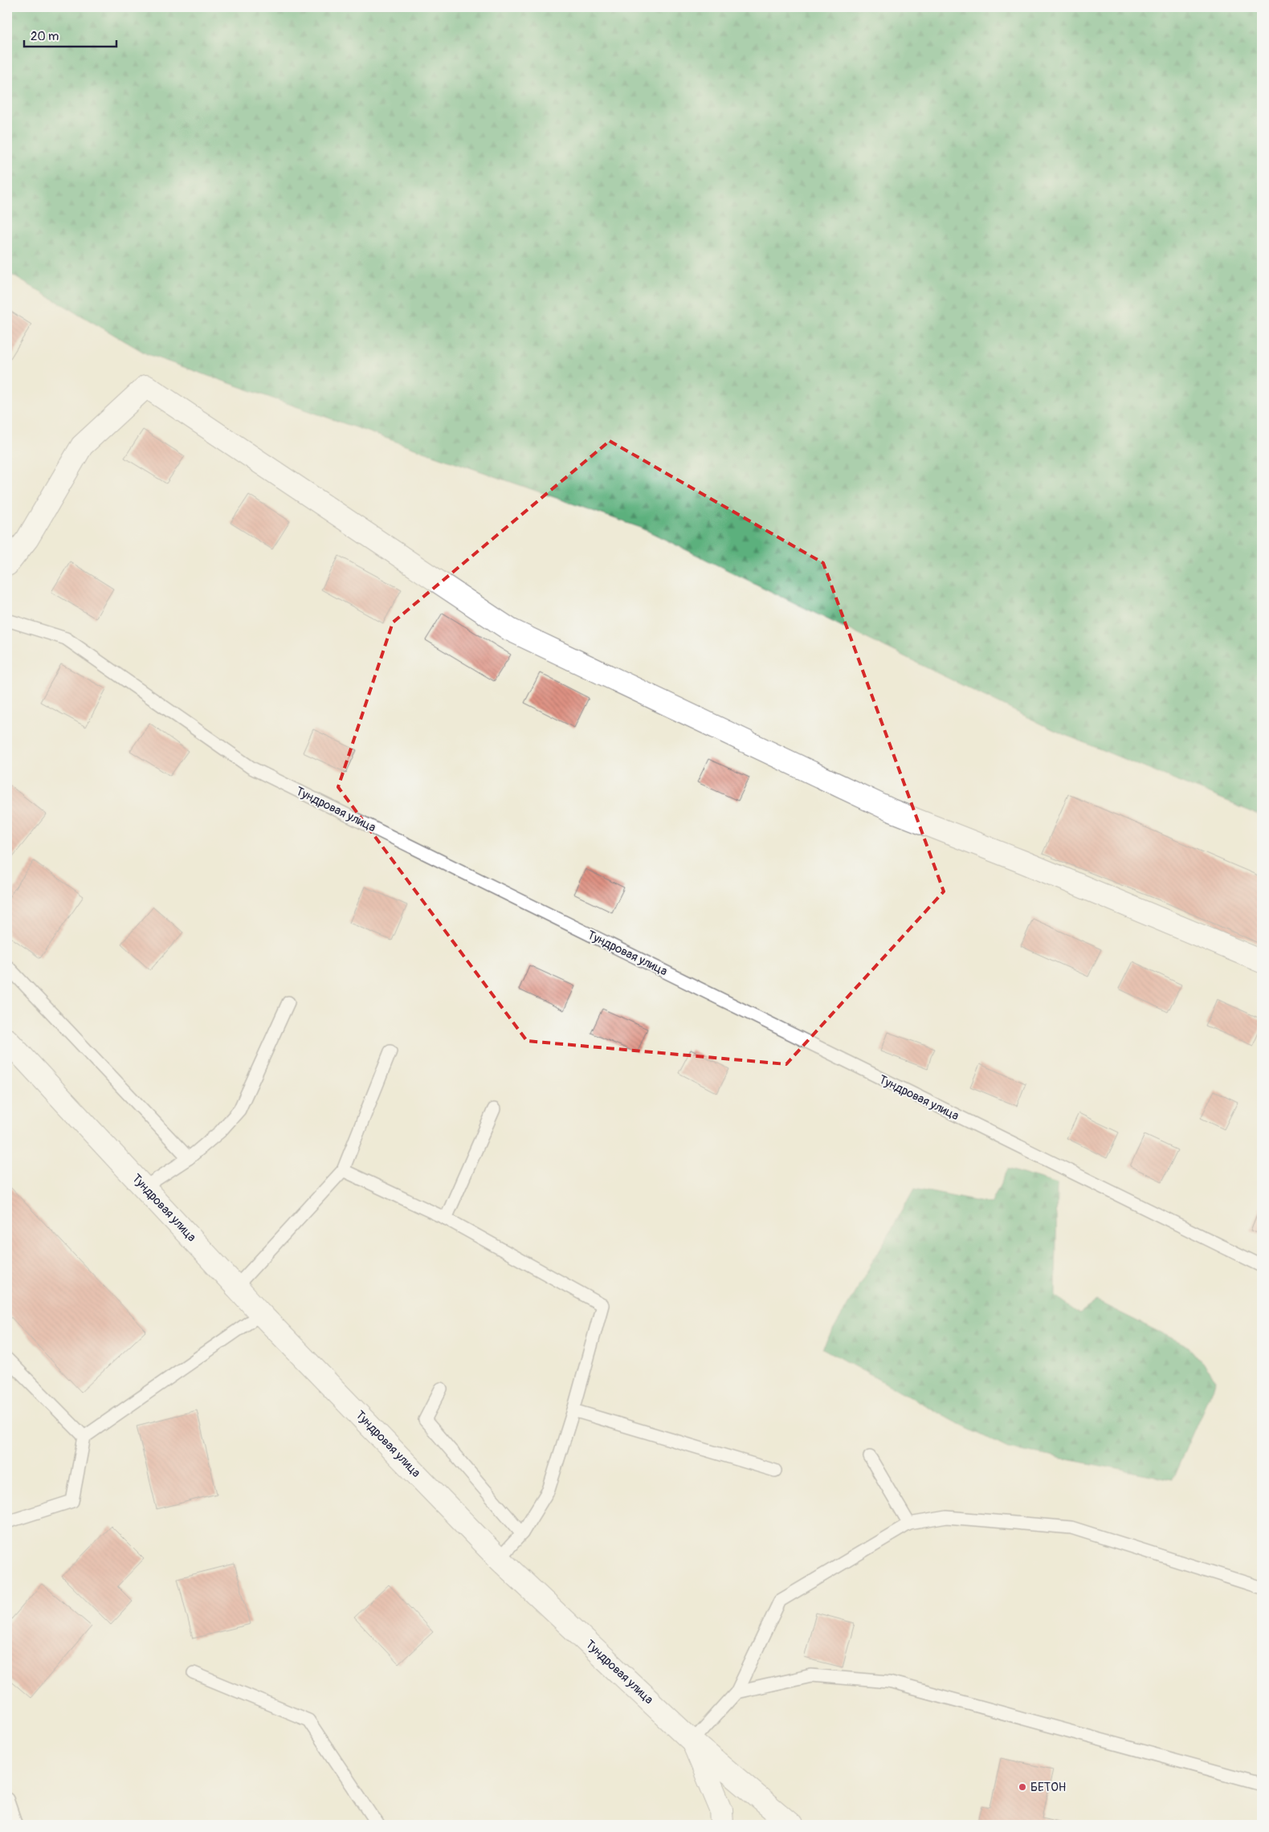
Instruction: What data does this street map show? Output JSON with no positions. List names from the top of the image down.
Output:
{
  "streets": {
    "street": ["Тундровая улица"]
  },
  "places": ["БЕТОН"],
  "scale_bar": "20 m"
}
